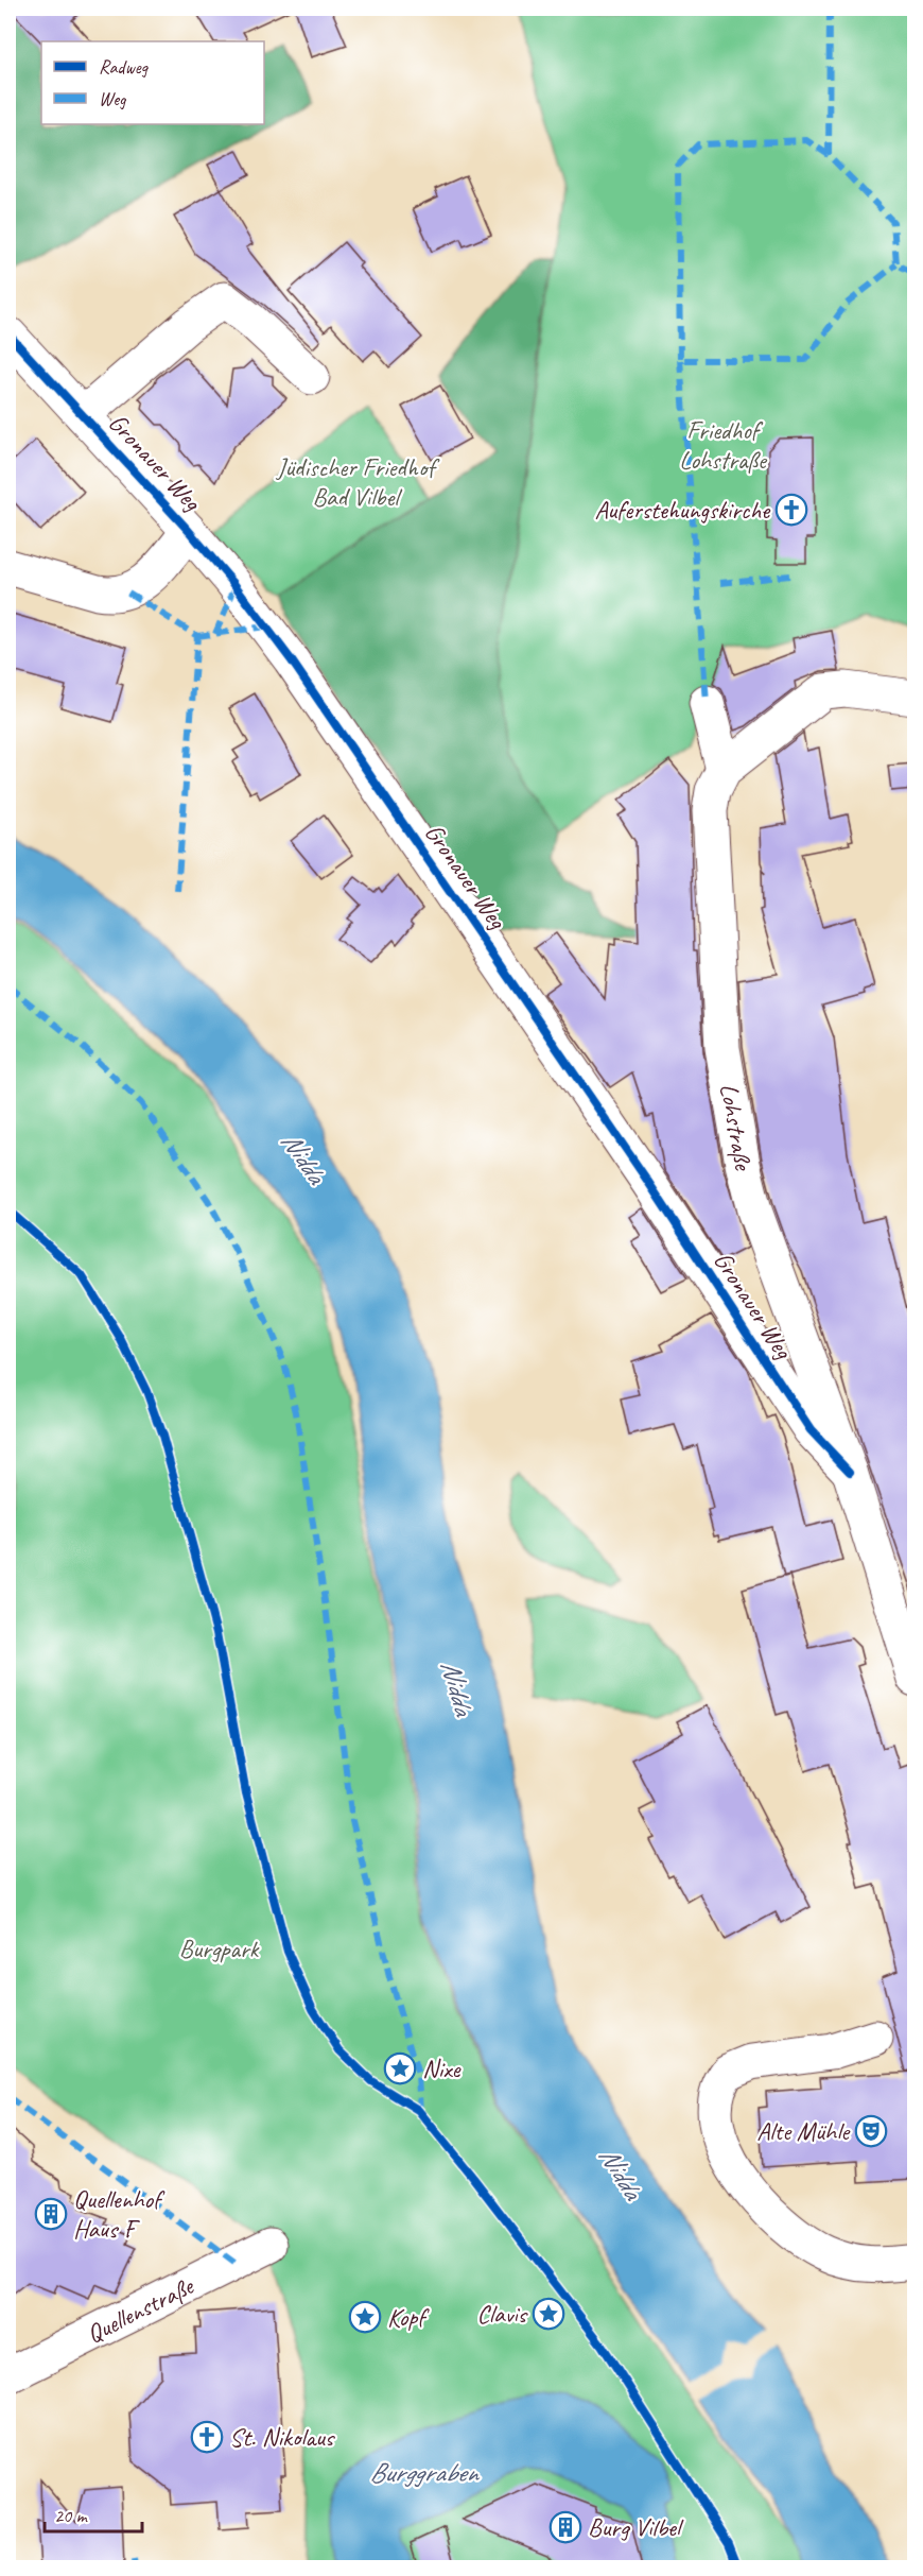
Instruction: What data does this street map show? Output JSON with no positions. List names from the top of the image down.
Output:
{
  "streets": {
    "street": ["Gronauer Weg", "Lohstraße", "Quellenstraße"]
  },
  "crossings": [
    ["Gronauer Weg", "Lohstraße"]
  ],
  "water": ["Nidda", "Burggraben"],
  "parks": ["Friedhof Lohstraße", "Jüdischer Friedhof Bad Vilbel", "Burgpark"],
  "places": {
    "church": ["Auferstehungskirche", "St. Nikolaus"],
    "place": ["Nixe", "Clavis", "Kopf"],
    "theatre": ["Alte Mühle"],
    "building": ["Quellenhof Haus F", "Burg Vilbel"]
  },
  "legend": ["Radweg", "Weg"],
  "scale_bar": "20 m"
}
